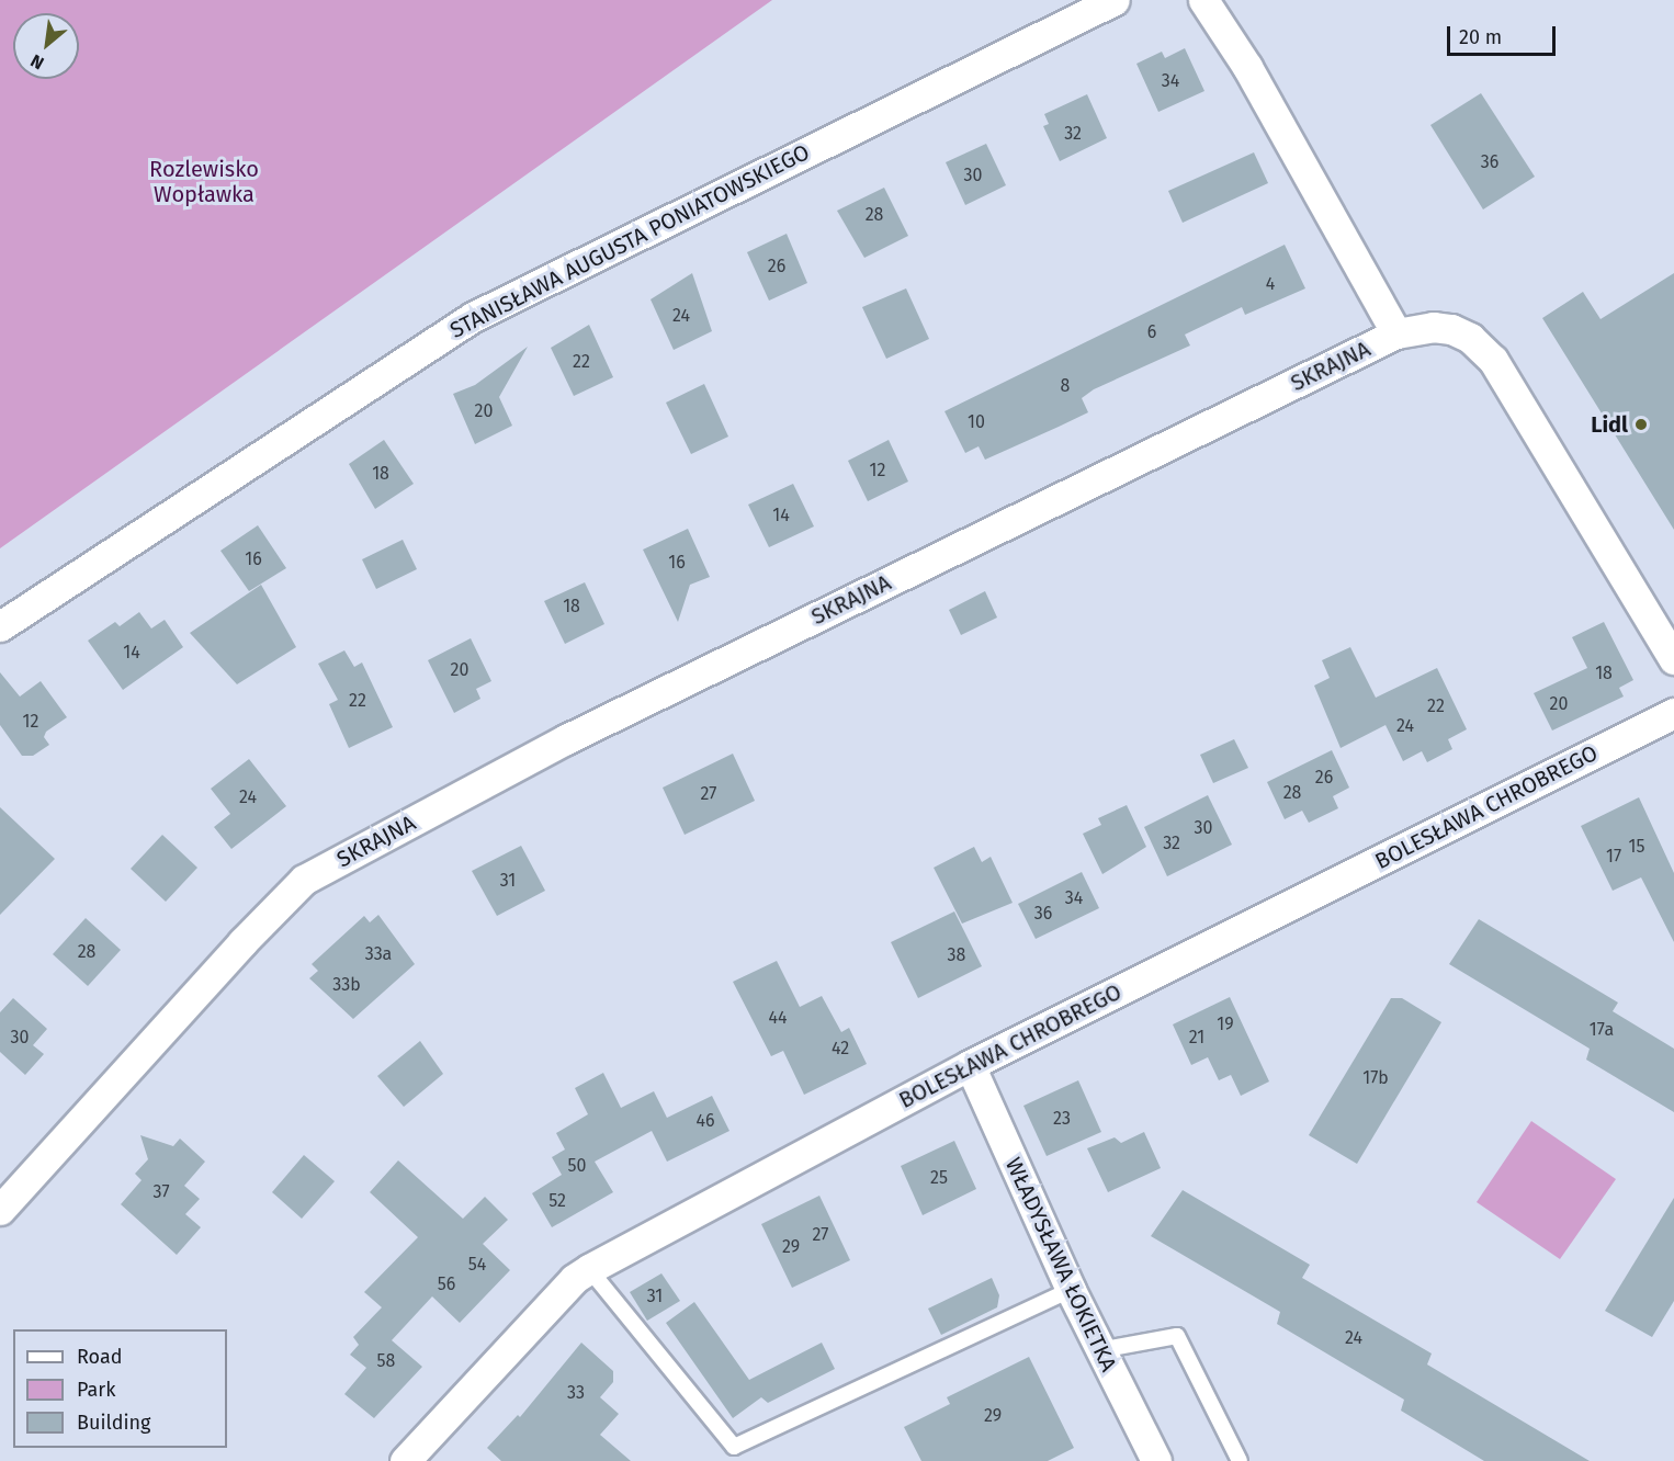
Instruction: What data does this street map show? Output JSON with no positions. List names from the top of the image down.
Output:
{
  "streets": {
    "street": [
      "STANISŁAWA AUGUSTA PONIATOWSKIEGO",
      "SKRAJNA",
      "BOLESŁAWA CHROBREGO",
      "WŁADYSŁAWA ŁOKIETKA"
    ]
  },
  "crossings": [
    ["BOLESŁAWA CHROBREGO", "WŁADYSŁAWA ŁOKIETKA"]
  ],
  "parks": ["Rozlewisko Wopławka"],
  "places": ["Lidl"],
  "house_numbers": [
    "34",
    "32",
    "36",
    "30",
    "28",
    "26",
    "4",
    "24",
    "6",
    "22",
    "8",
    "20",
    "10",
    "12",
    "18",
    "14",
    "16",
    "16",
    "18",
    "14",
    "20",
    "18",
    "22",
    "20",
    "22",
    "12",
    "24",
    "26",
    "28",
    "27",
    "24",
    "30",
    "32",
    "15",
    "17",
    "31",
    "34",
    "36",
    "28",
    "33a",
    "38",
    "33b",
    "44",
    "19",
    "17a",
    "30",
    "21",
    "42",
    "17b",
    "23",
    "46",
    "50",
    "25",
    "37",
    "52",
    "27",
    "29",
    "54",
    "56",
    "31",
    "24",
    "58",
    "33",
    "29"
  ],
  "legend": ["Road", "Park", "Building"],
  "scale_bar": "20 m",
  "north": "bottom left"
}
